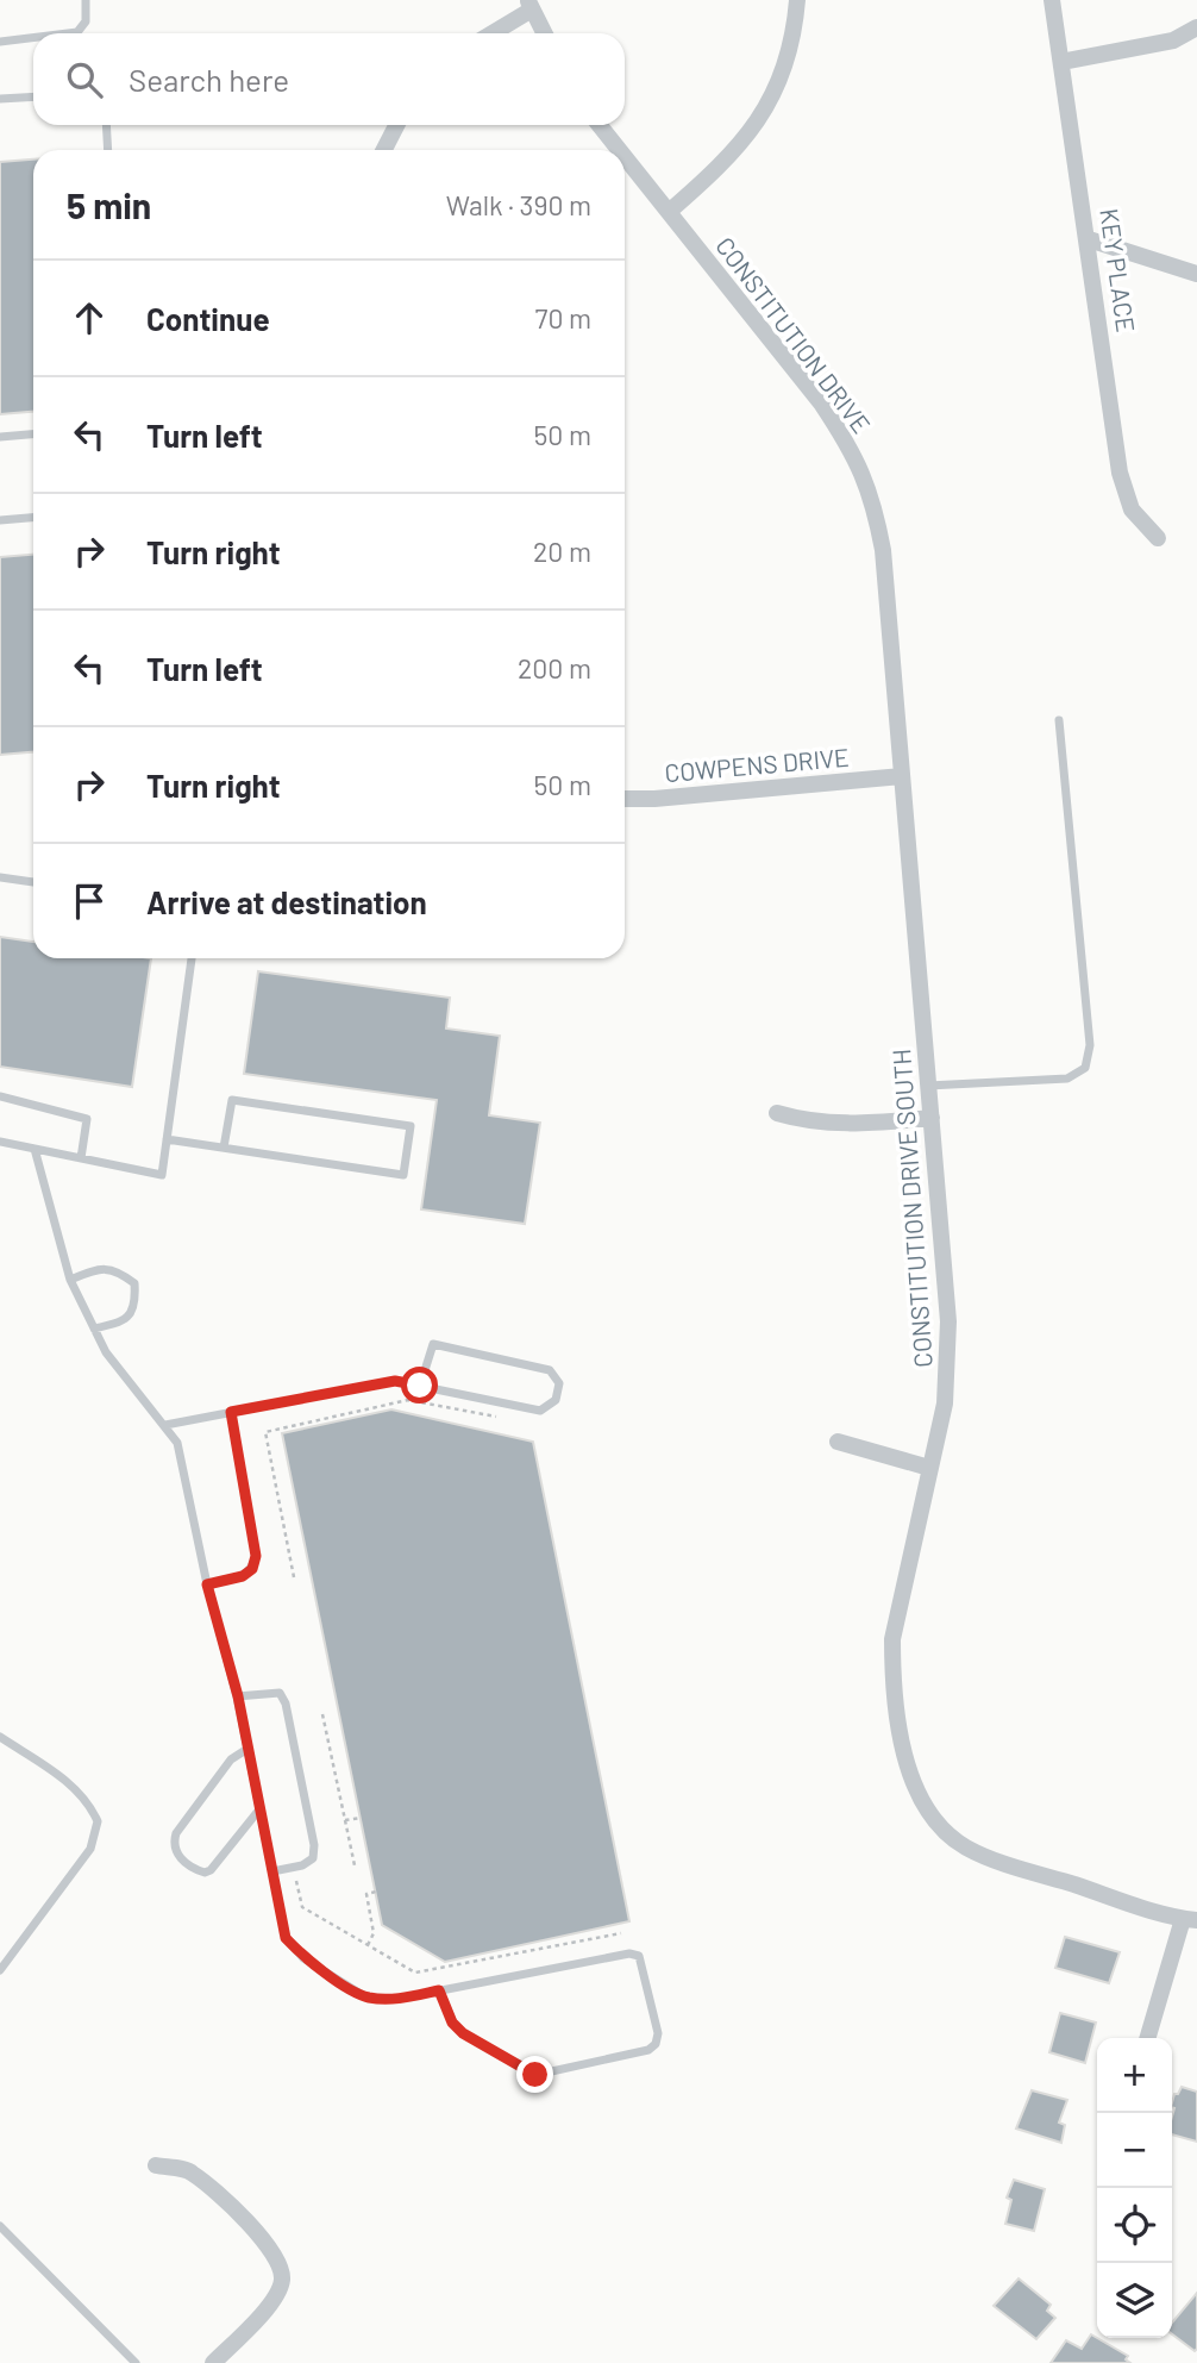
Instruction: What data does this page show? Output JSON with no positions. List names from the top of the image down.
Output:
{
  "streets": {
    "street": [
      "KEY PLACE",
      "CONSTITUTION DRIVE",
      "COWPENS DRIVE",
      "CONSTITUTION DRIVE SOUTH"
    ]
  },
  "crossings": [
    ["CONSTITUTION DRIVE", "COWPENS DRIVE"],
    ["CONSTITUTION DRIVE", "CONSTITUTION DRIVE SOUTH"]
  ],
  "page": {
    "search": "Search here",
    "heading": ["5 min", "Walk · 390 m"],
    "list": [
      ["Continue", "70 m"],
      ["Turn left", "50 m"],
      ["Turn right", "20 m"],
      ["Turn left", "200 m"],
      ["Turn right", "50 m"],
      "Arrive at destination"
    ],
    "map_buttons": ["+", "−"]
  }
}
